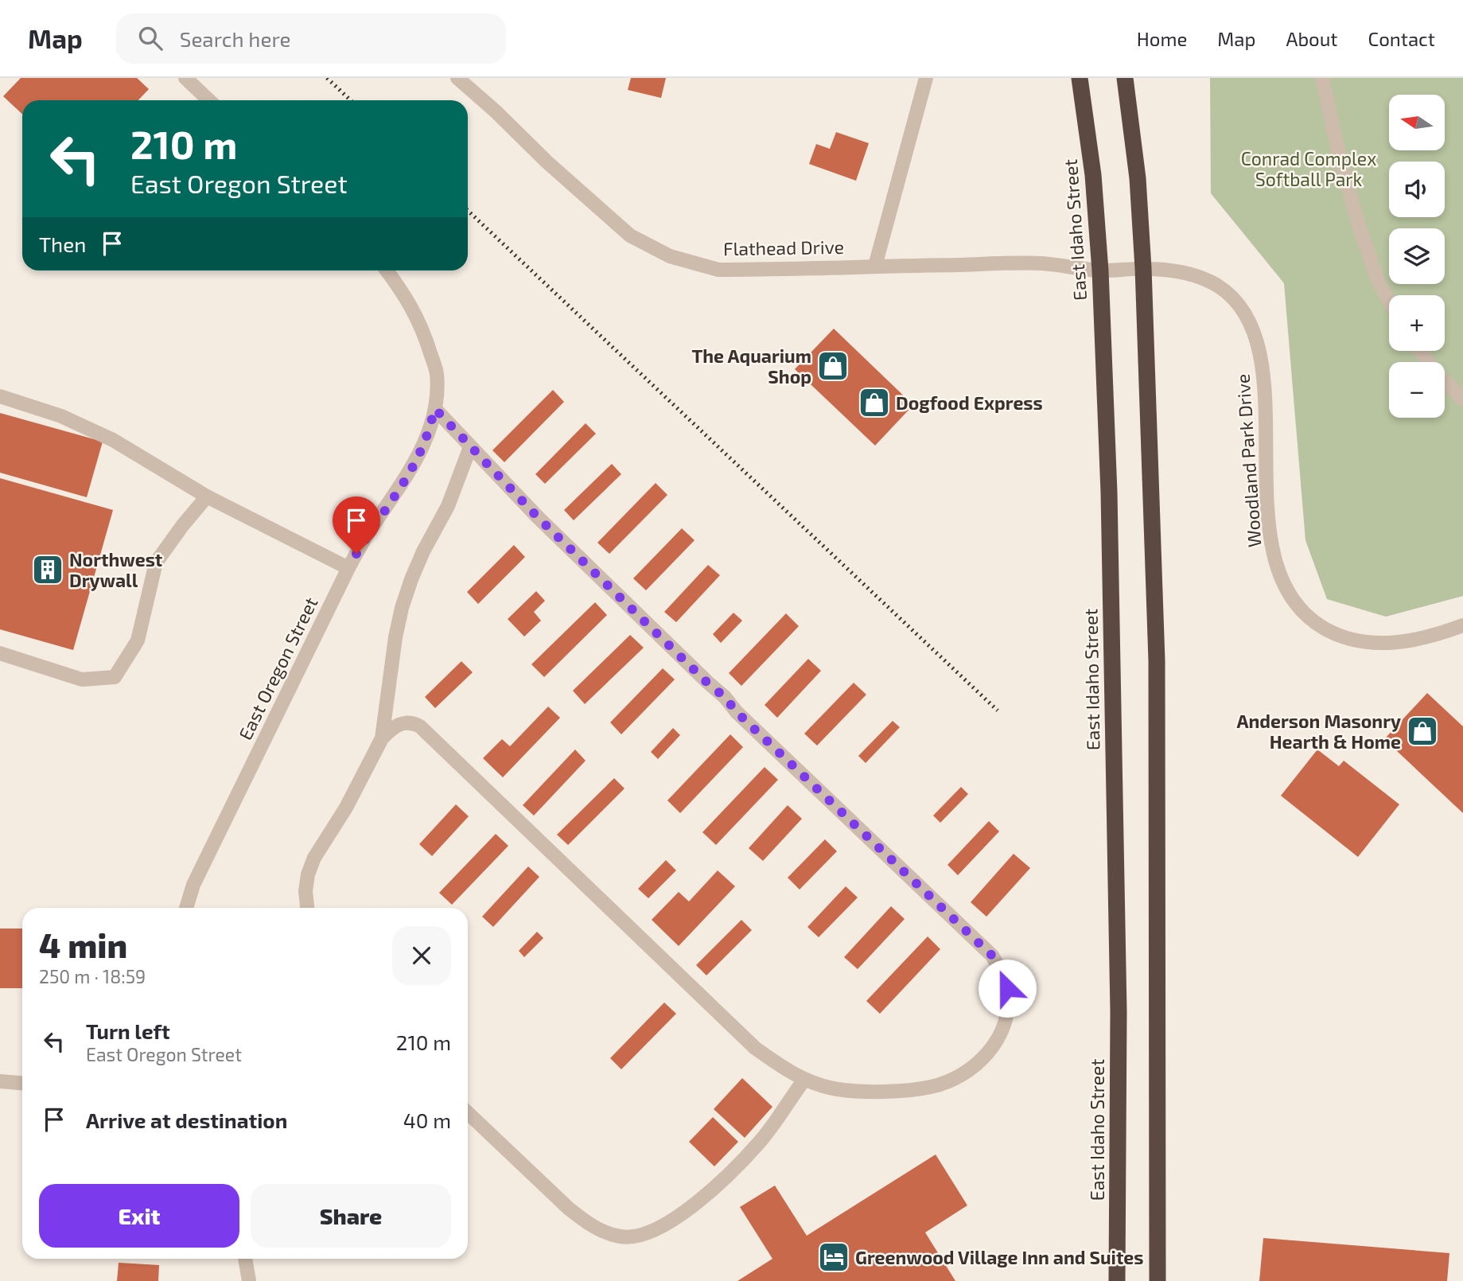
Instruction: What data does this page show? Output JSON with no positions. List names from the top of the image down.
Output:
{
  "streets": {
    "highway": ["East Idaho Street"],
    "street": ["Flathead Drive", "Woodland Park Drive", "East Oregon Street"]
  },
  "crossings": [
    ["East Idaho Street", "Flathead Drive"],
    ["Flathead Drive", "Woodland Park Drive"]
  ],
  "parks": ["Conrad Complex Softball Park"],
  "places": {
    "shop": ["The Aquarium Shop", "Dogfood Express", "Anderson Masonry Hearth & Home"],
    "building": ["Northwest Drywall"],
    "hotel": ["Greenwood Village Inn and Suites"]
  },
  "north": "left",
  "page": {
    "header": "Map",
    "search": "Search here",
    "nav": [
      "Home",
      "Map",
      "About",
      "Contact"
    ],
    "map_buttons": ["+", "−"],
    "turn": ["210 m", "East Oregon Street"],
    "then": "Then",
    "heading": ["4 min", "250 m · 18:59"],
    "list": [
      {
        "name": "Turn left",
        "note": "East Oregon Street",
        "value": "210 m"
      },
      {
        "name": "Arrive at destination",
        "value": "40 m"
      }
    ],
    "buttons": ["Exit", "Share"]
  }
}
